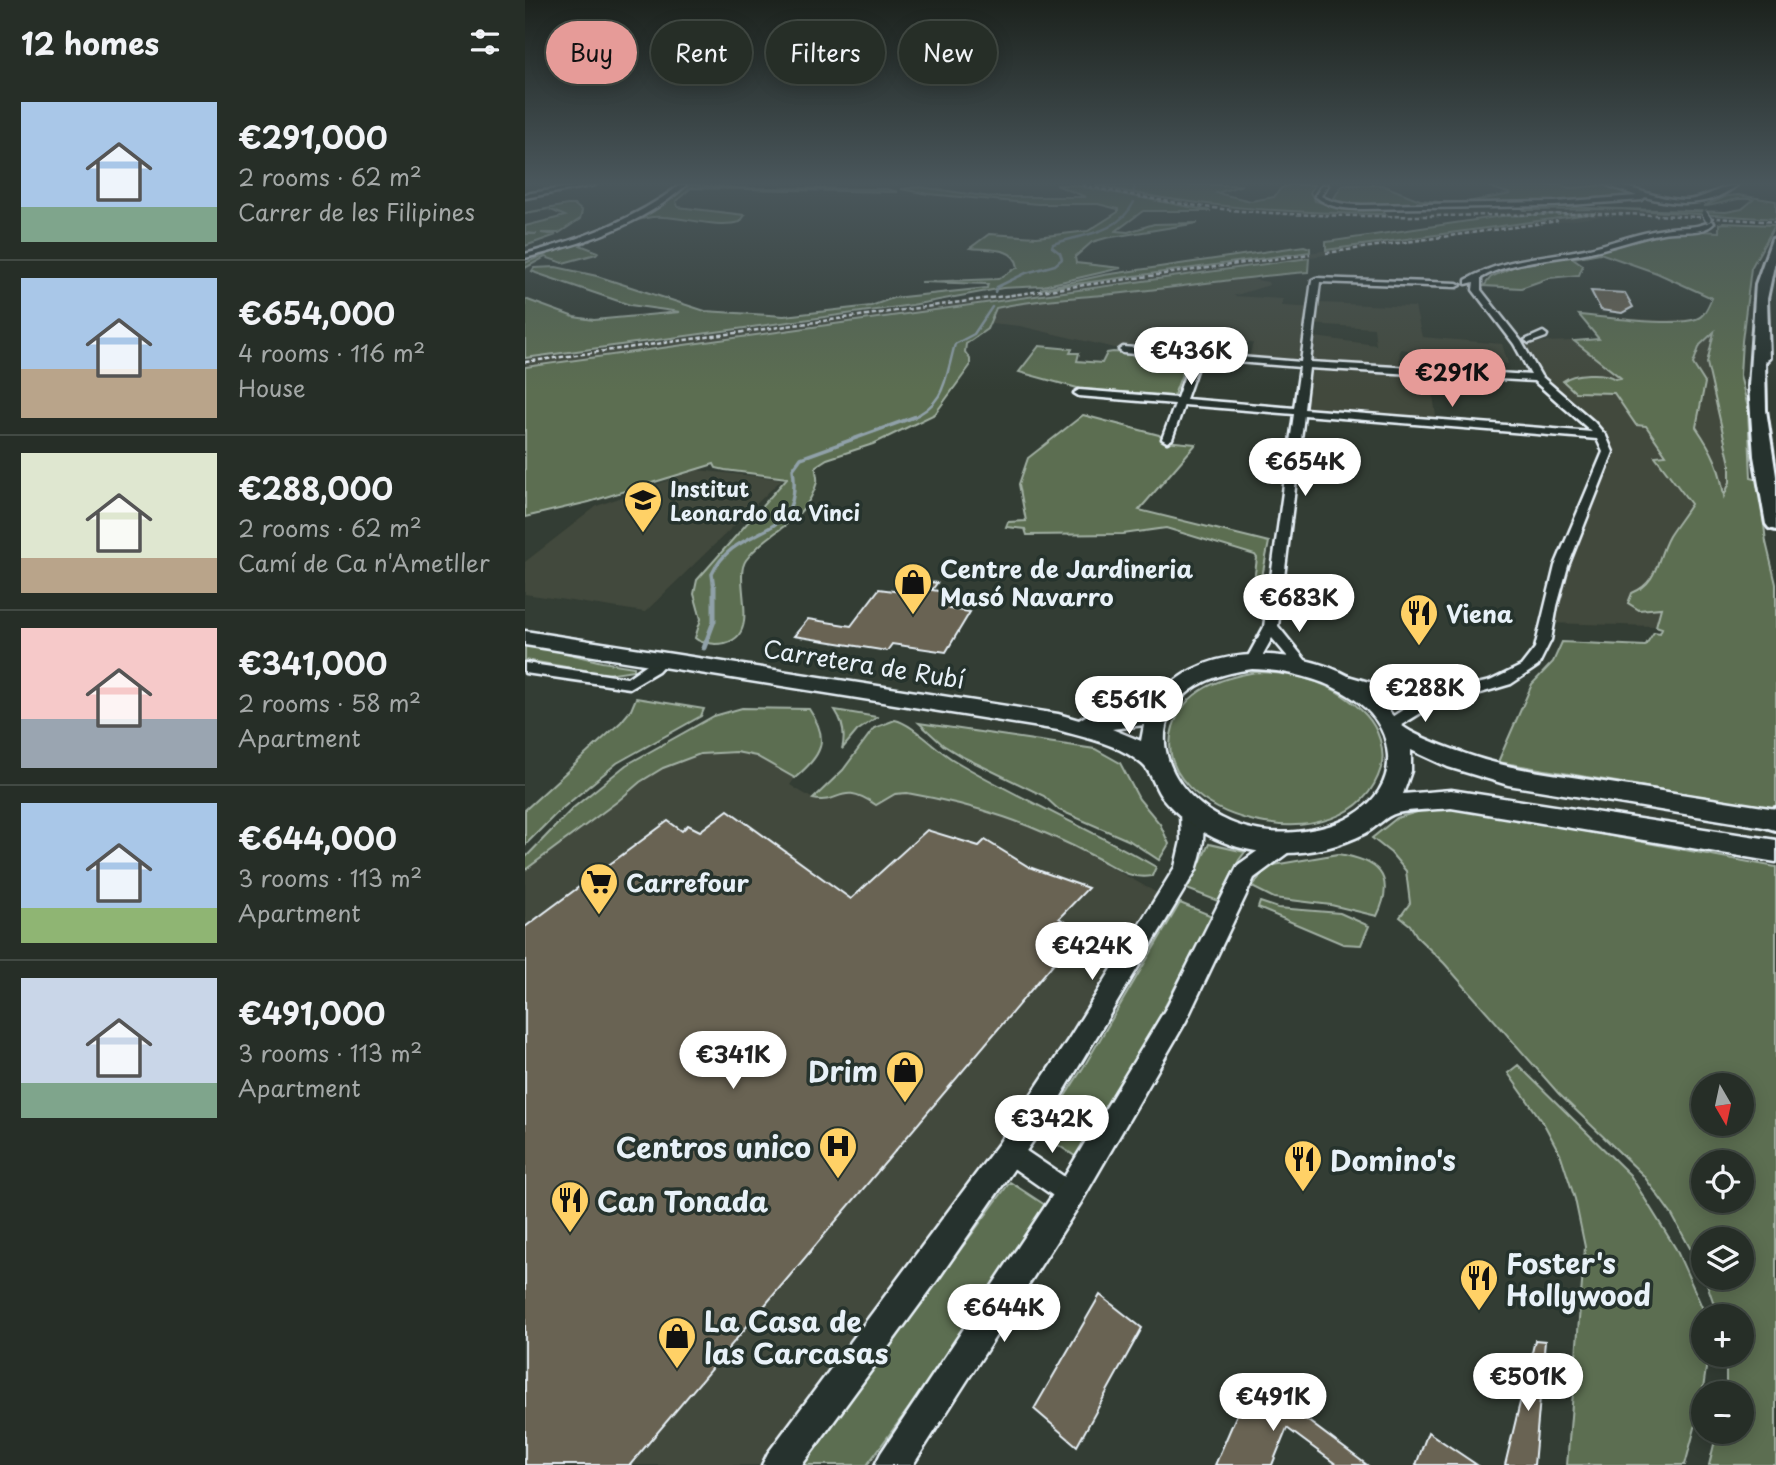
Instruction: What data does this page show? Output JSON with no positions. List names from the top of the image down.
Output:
{
  "streets": {
    "main road": ["Carretera de Rubí"]
  },
  "places": {
    "school or university": ["Institut Leonardo da Vinci"],
    "shop": ["Centre de Jardineria Masó Navarro", "Drim", "La Casa de las Carcasas"],
    "restaurant": [
      "Viena",
      "Domino's",
      "Can Tonada",
      "Foster's Hollywood"
    ],
    "supermarket": ["Carrefour"],
    "hospital": ["Centros unico"]
  },
  "north": "bottom",
  "page": {
    "heading": "12 homes",
    "chip": [
      "Buy",
      "Rent",
      "Filters",
      "New"
    ],
    "list": [
      {
        "name": "€291,000",
        "note": "2 rooms · 62 m² · Carrer de les Filipines"
      },
      {
        "name": "€654,000",
        "note": "4 rooms · 116 m² · House"
      },
      {
        "name": "€288,000",
        "note": "2 rooms · 62 m² · Camí de Ca n'Ametller"
      },
      {
        "name": "€341,000",
        "note": "2 rooms · 58 m² · Apartment"
      },
      {
        "name": "€644,000",
        "note": "3 rooms · 113 m² · Apartment"
      },
      {
        "name": "€491,000",
        "note": "3 rooms · 113 m² · Apartment"
      }
    ],
    "price": [
      "€436K",
      "€291K",
      "€654K",
      "€683K",
      "€288K",
      "€561K",
      "€424K",
      "€341K",
      "€342K",
      "€644K",
      "€501K",
      "€491K"
    ],
    "map_buttons": ["+", "−"]
  }
}
